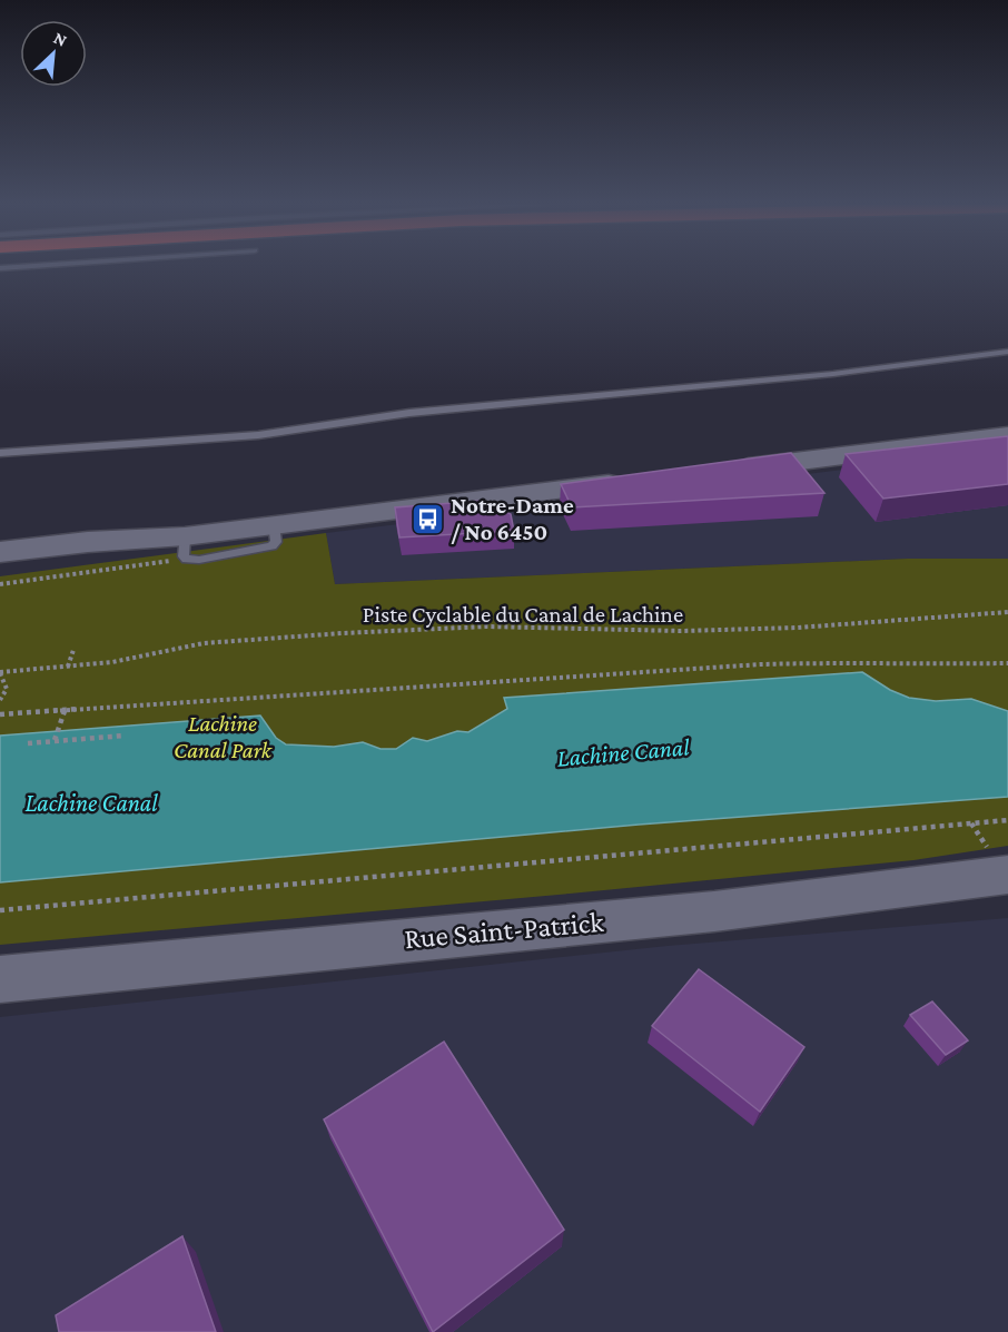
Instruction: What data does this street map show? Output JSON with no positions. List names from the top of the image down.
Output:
{
  "streets": {
    "main road": ["Rue Saint-Patrick"],
    "path": ["Piste Cyclable du Canal de Lachine"]
  },
  "water": ["Lachine Canal"],
  "parks": ["Lachine Canal Park"],
  "places": {
    "bus stop": ["Notre-Dame / No 6450"]
  },
  "north": "top right"
}
